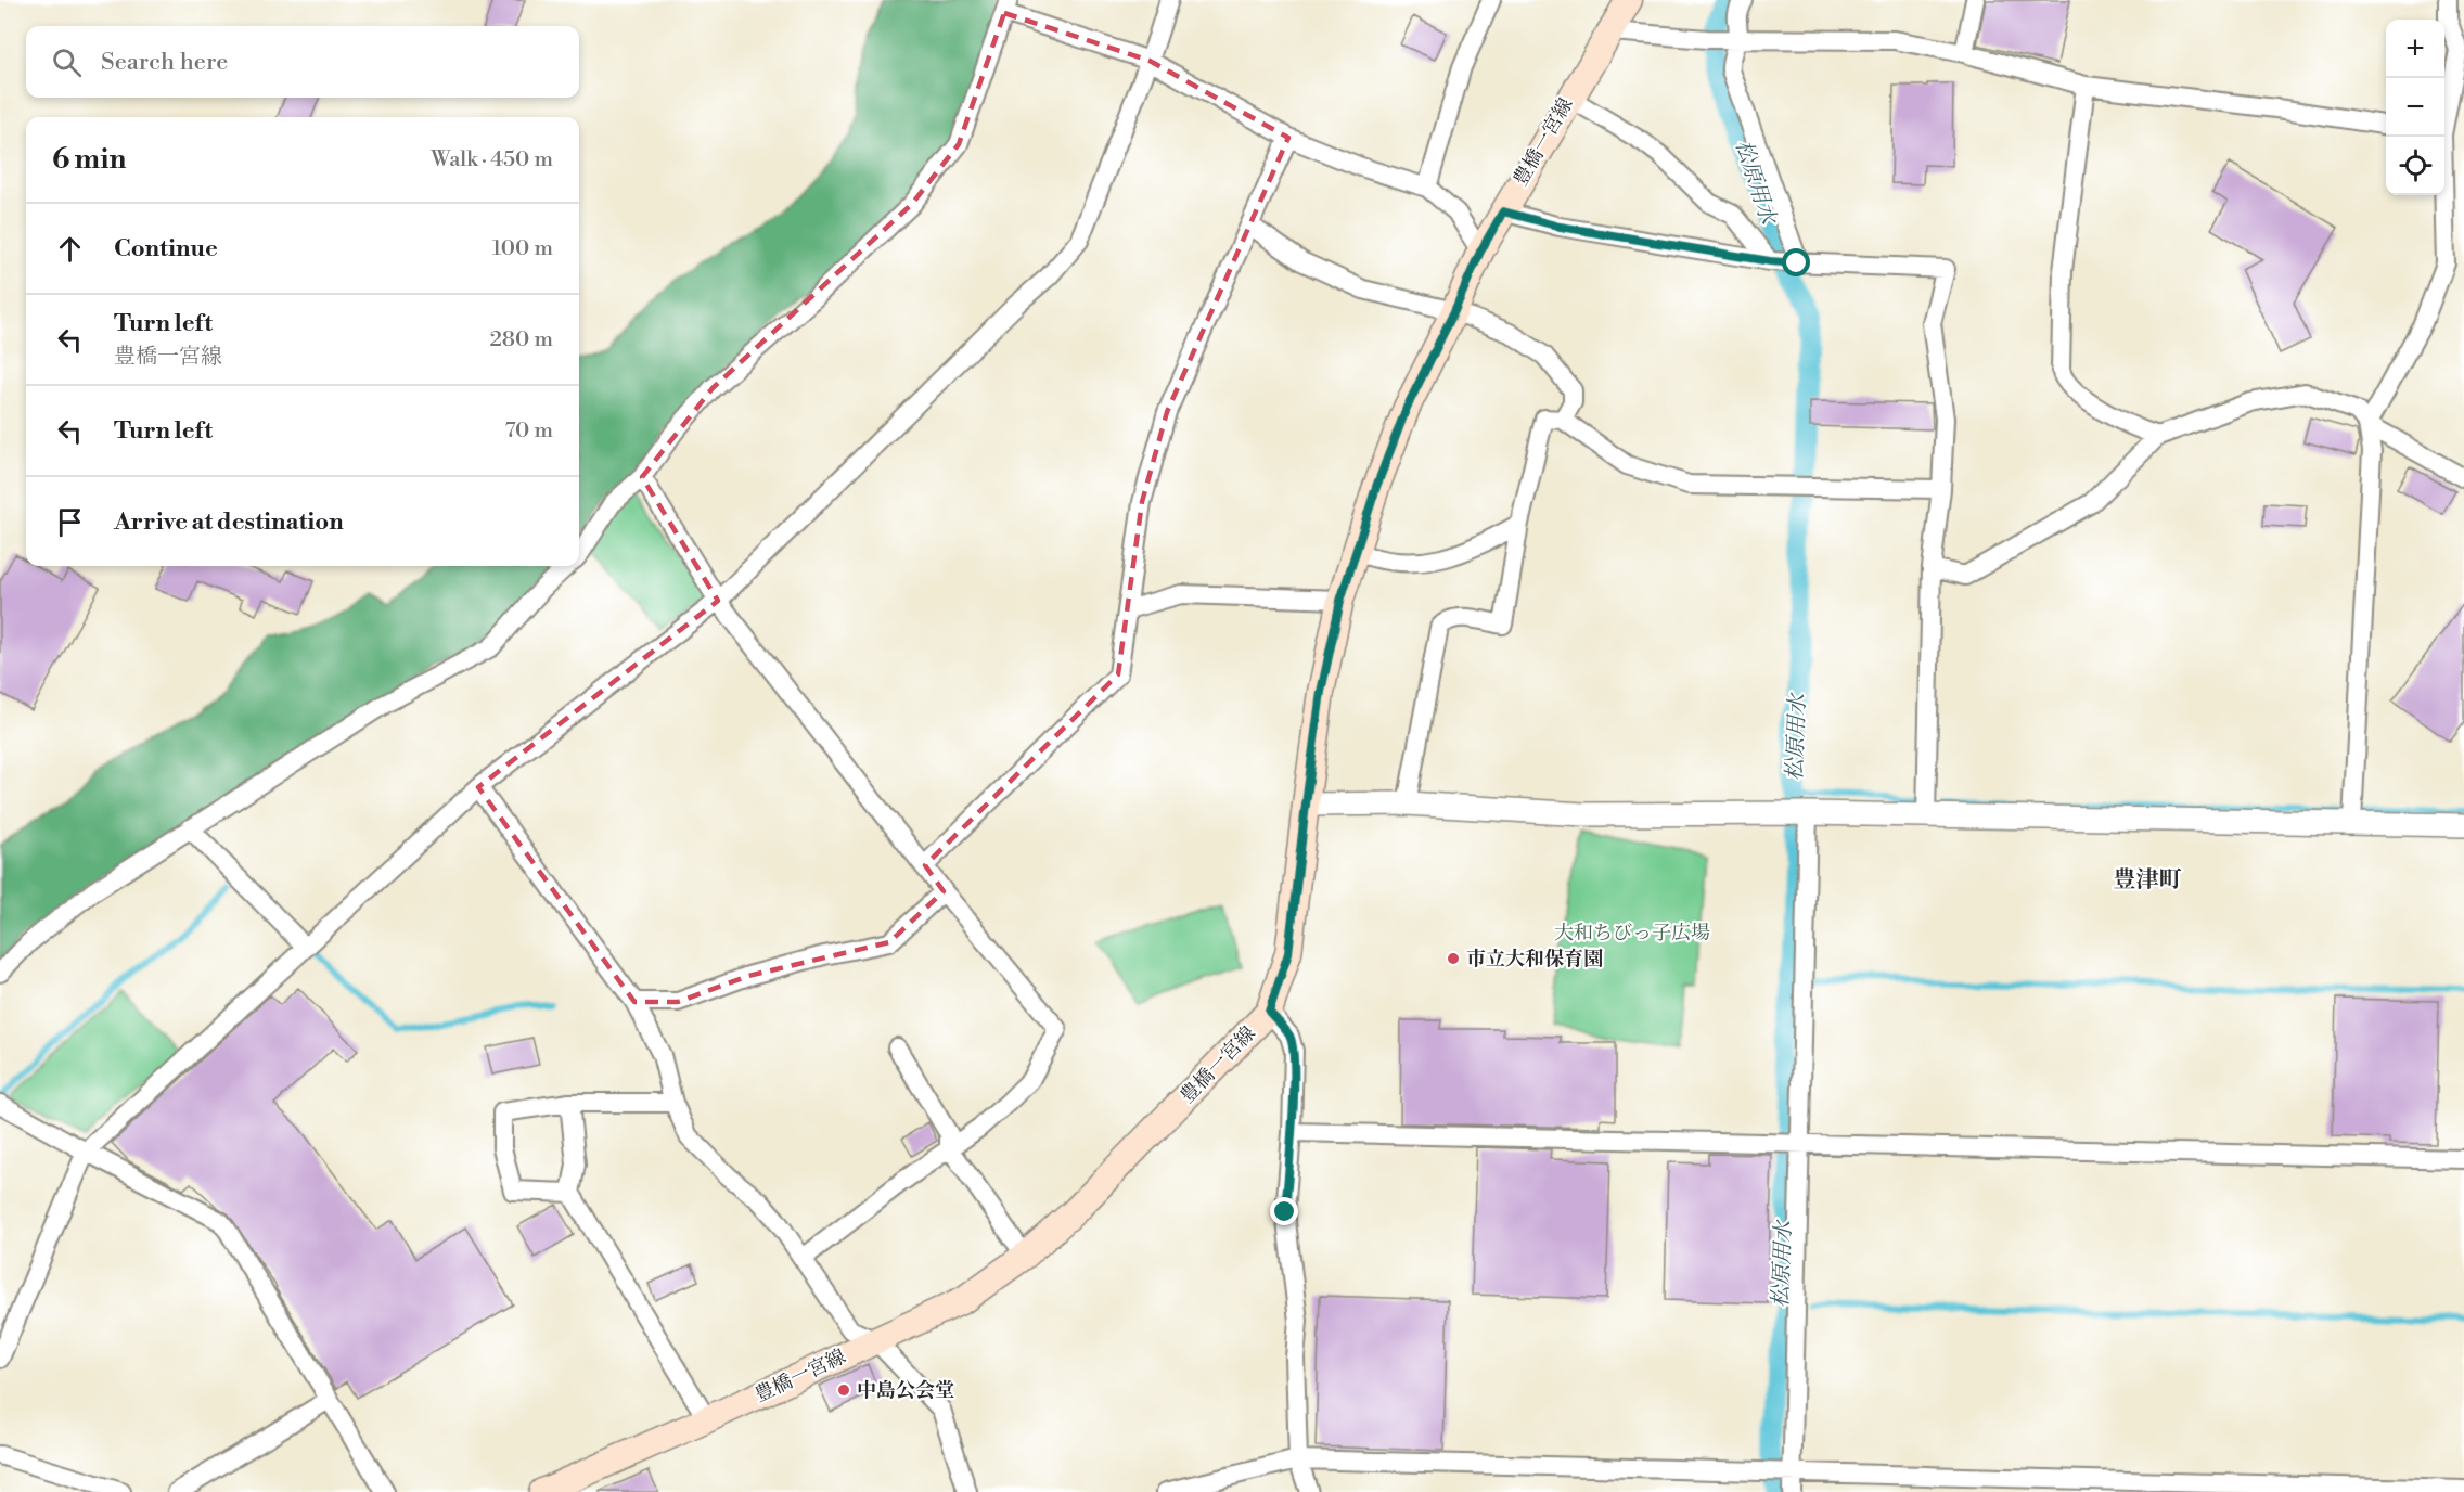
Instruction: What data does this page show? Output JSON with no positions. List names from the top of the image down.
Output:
{
  "streets": {
    "main road": ["豊橋一宮線"]
  },
  "districts": ["豊津町"],
  "water": ["松原用水"],
  "parks": ["大和ちびっ子広場"],
  "places": ["市立大和保育園", "中島公会堂"],
  "page": {
    "map_buttons": ["+", "−"],
    "search": "Search here",
    "heading": ["6 min", "Walk · 450 m"],
    "list": [
      ["Continue", "100 m"],
      ["Turn left", "豊橋一宮線", "280 m"],
      ["Turn left", "70 m"],
      "Arrive at destination"
    ]
  }
}
